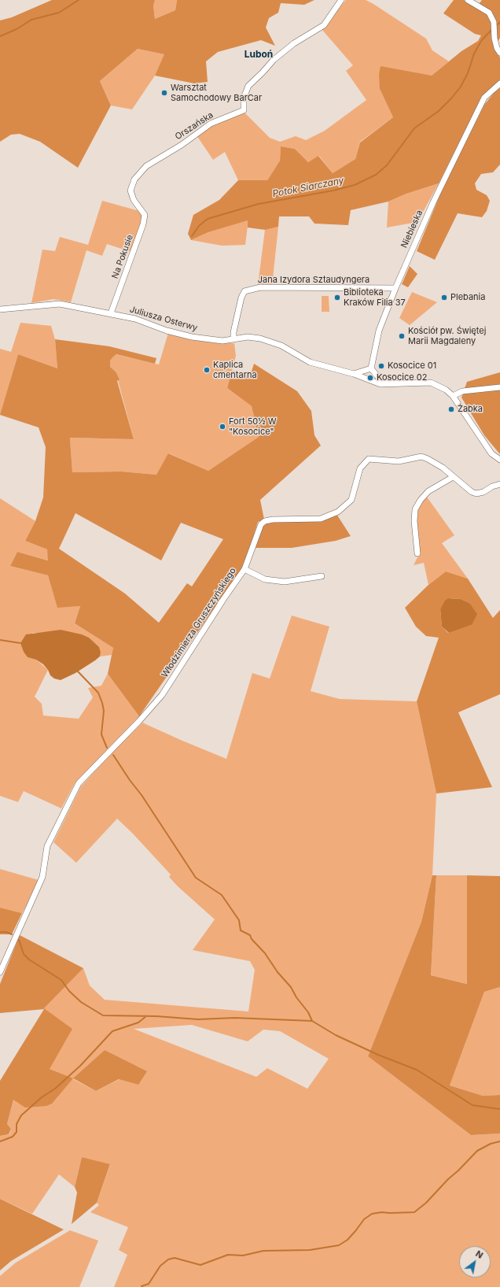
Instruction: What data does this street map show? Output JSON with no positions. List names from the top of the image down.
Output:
{
  "streets": {
    "street": [
      "Orszańska",
      "Niebieska",
      "Na Pokusie",
      "Jana Izydora Sztaudyngera",
      "Juliusza Osterwy",
      "Włodzimierza Gruszczyńskiego"
    ]
  },
  "crossings": [
    ["Orszańska", "Na Pokusie"],
    ["Niebieska", "Jana Izydora Sztaudyngera"],
    ["Na Pokusie", "Juliusza Osterwy"],
    ["Jana Izydora Sztaudyngera", "Juliusza Osterwy"]
  ],
  "districts": ["Luboń"],
  "water": ["Potok Siarczany"],
  "places": [
    "Warsztat Samochodowy BarCar",
    "Biblioteka Kraków Filia 37",
    "Plebania",
    "Kościół pw. Świętej Marii Magdaleny",
    "Kosocice 01",
    "Kaplica cmentarna",
    "Kosocice 02",
    "Żabka",
    "Fort 50½ W \"Kosocice\""
  ],
  "north": "top right"
}
